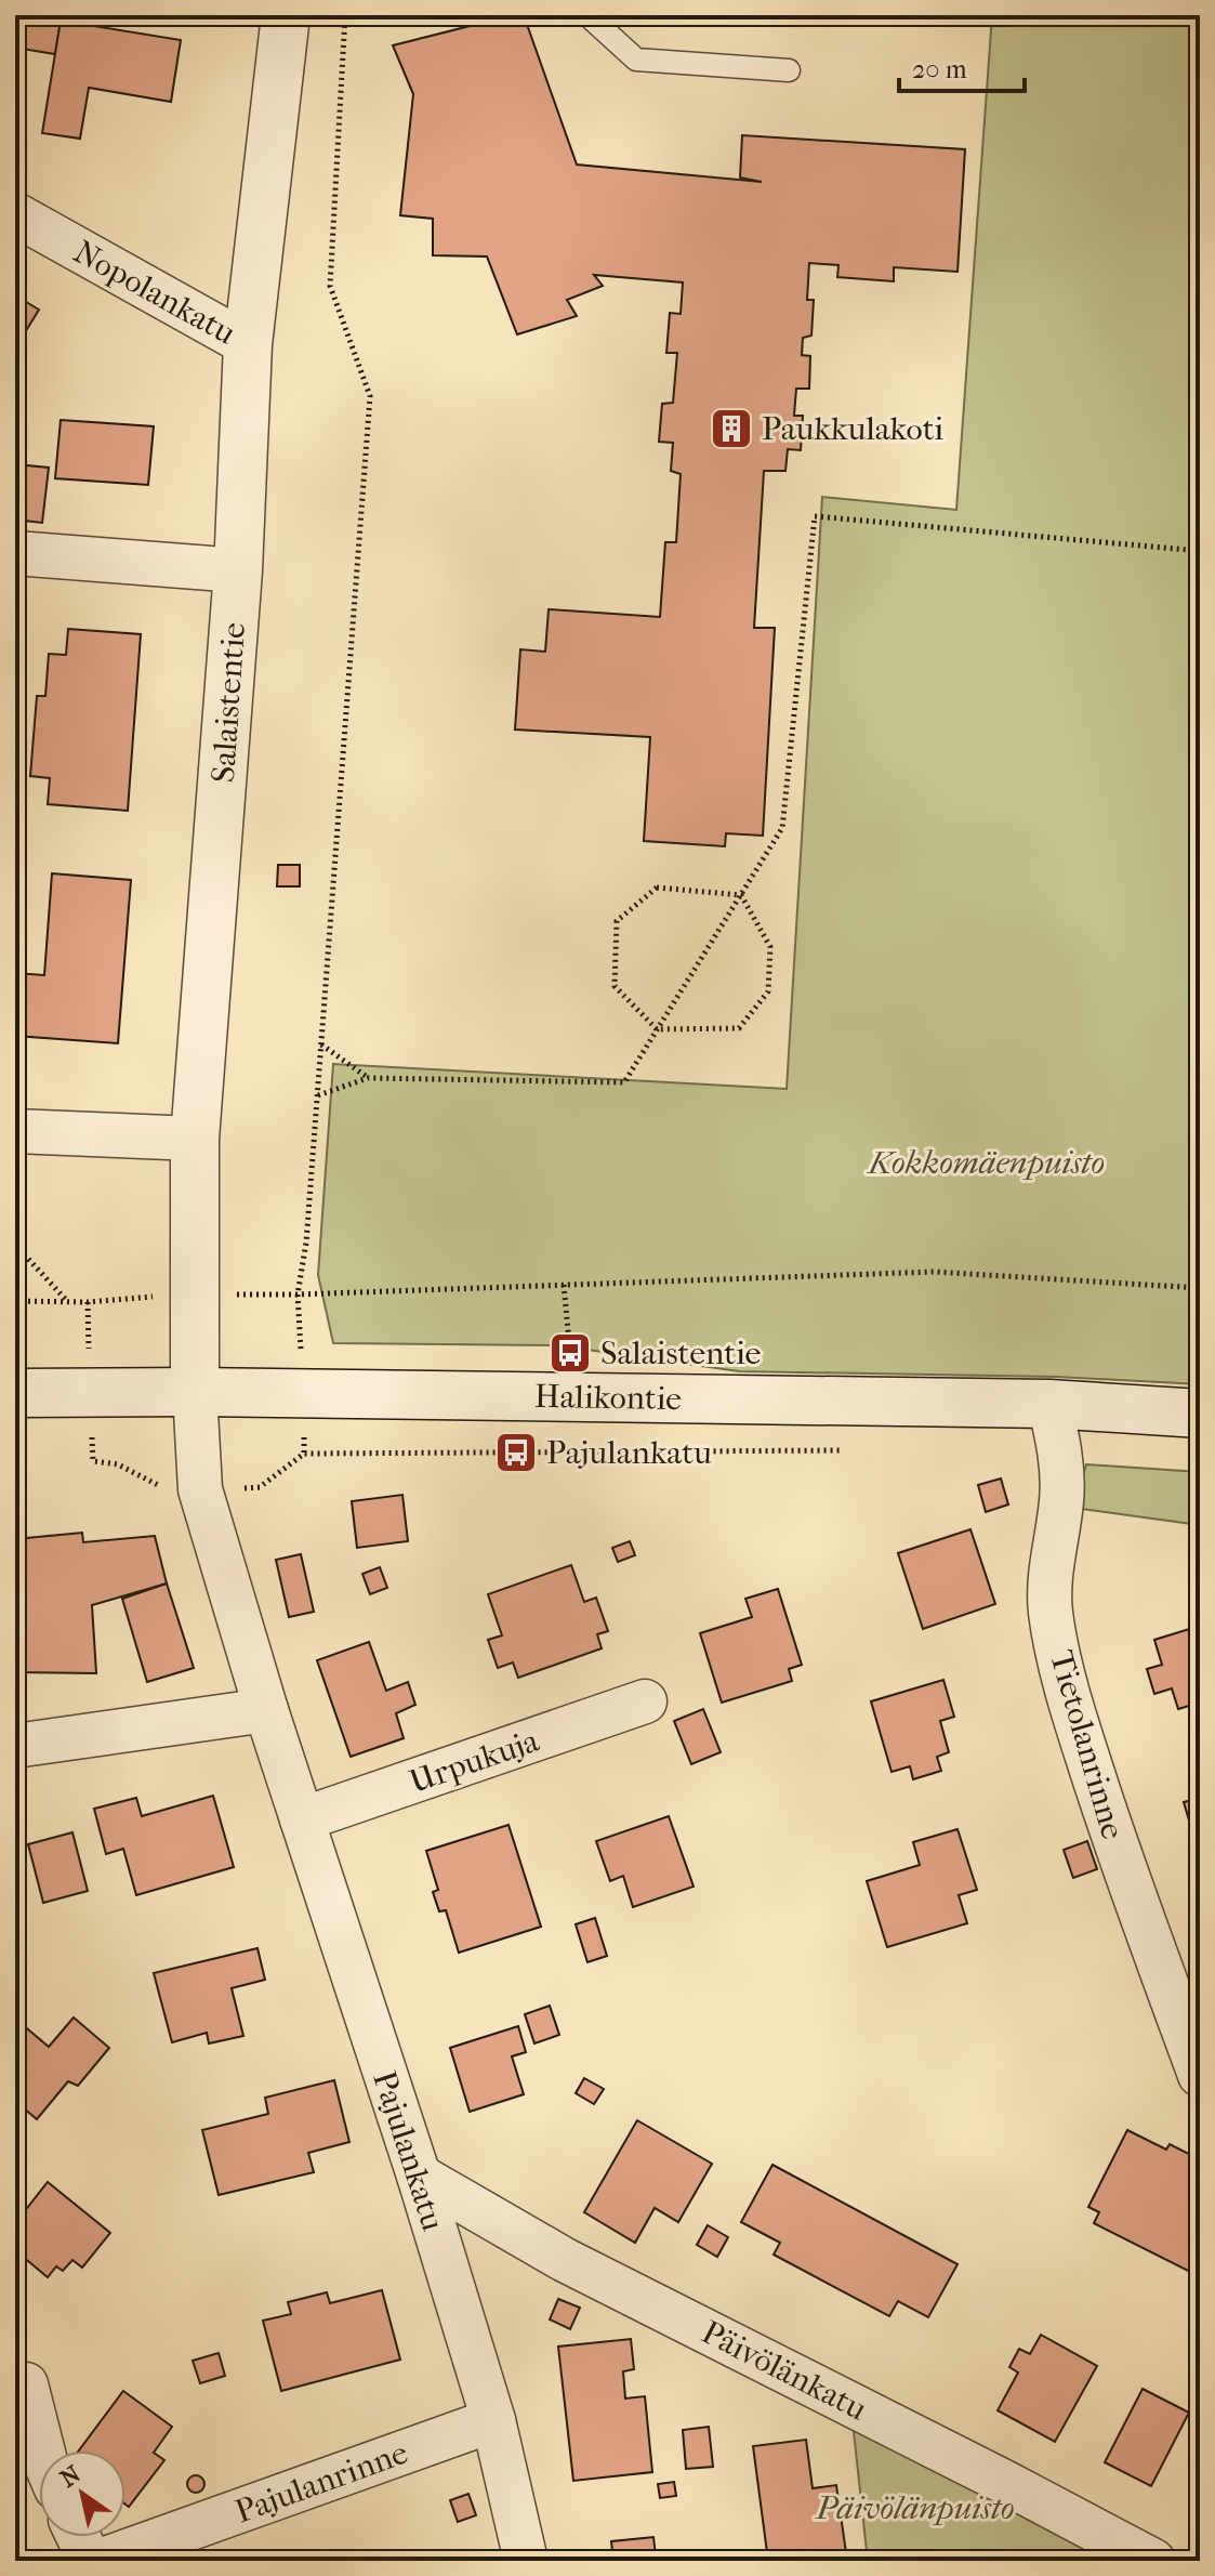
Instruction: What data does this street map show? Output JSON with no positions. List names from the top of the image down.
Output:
{
  "streets": {
    "street": [
      "Nopolankatu",
      "Salaistentie",
      "Halikontie",
      "Tietolanrinne",
      "Urpukuja",
      "Pajulankatu",
      "Päivölänkatu",
      "Pajulanrinne"
    ]
  },
  "crossings": [
    ["Nopolankatu", "Salaistentie"],
    ["Salaistentie", "Halikontie"],
    ["Salaistentie", "Pajulankatu"],
    ["Halikontie", "Tietolanrinne"],
    ["Halikontie", "Pajulankatu"],
    ["Urpukuja", "Pajulankatu"],
    ["Pajulankatu", "Päivölänkatu"],
    ["Pajulankatu", "Pajulanrinne"]
  ],
  "parks": ["Kokkomäenpuisto", "Päivölänpuisto"],
  "places": {
    "building": ["Paukkulakoti"],
    "bus stop": ["Salaistentie", "Pajulankatu"]
  },
  "scale_bar": "20 m",
  "north": "top left"
}
